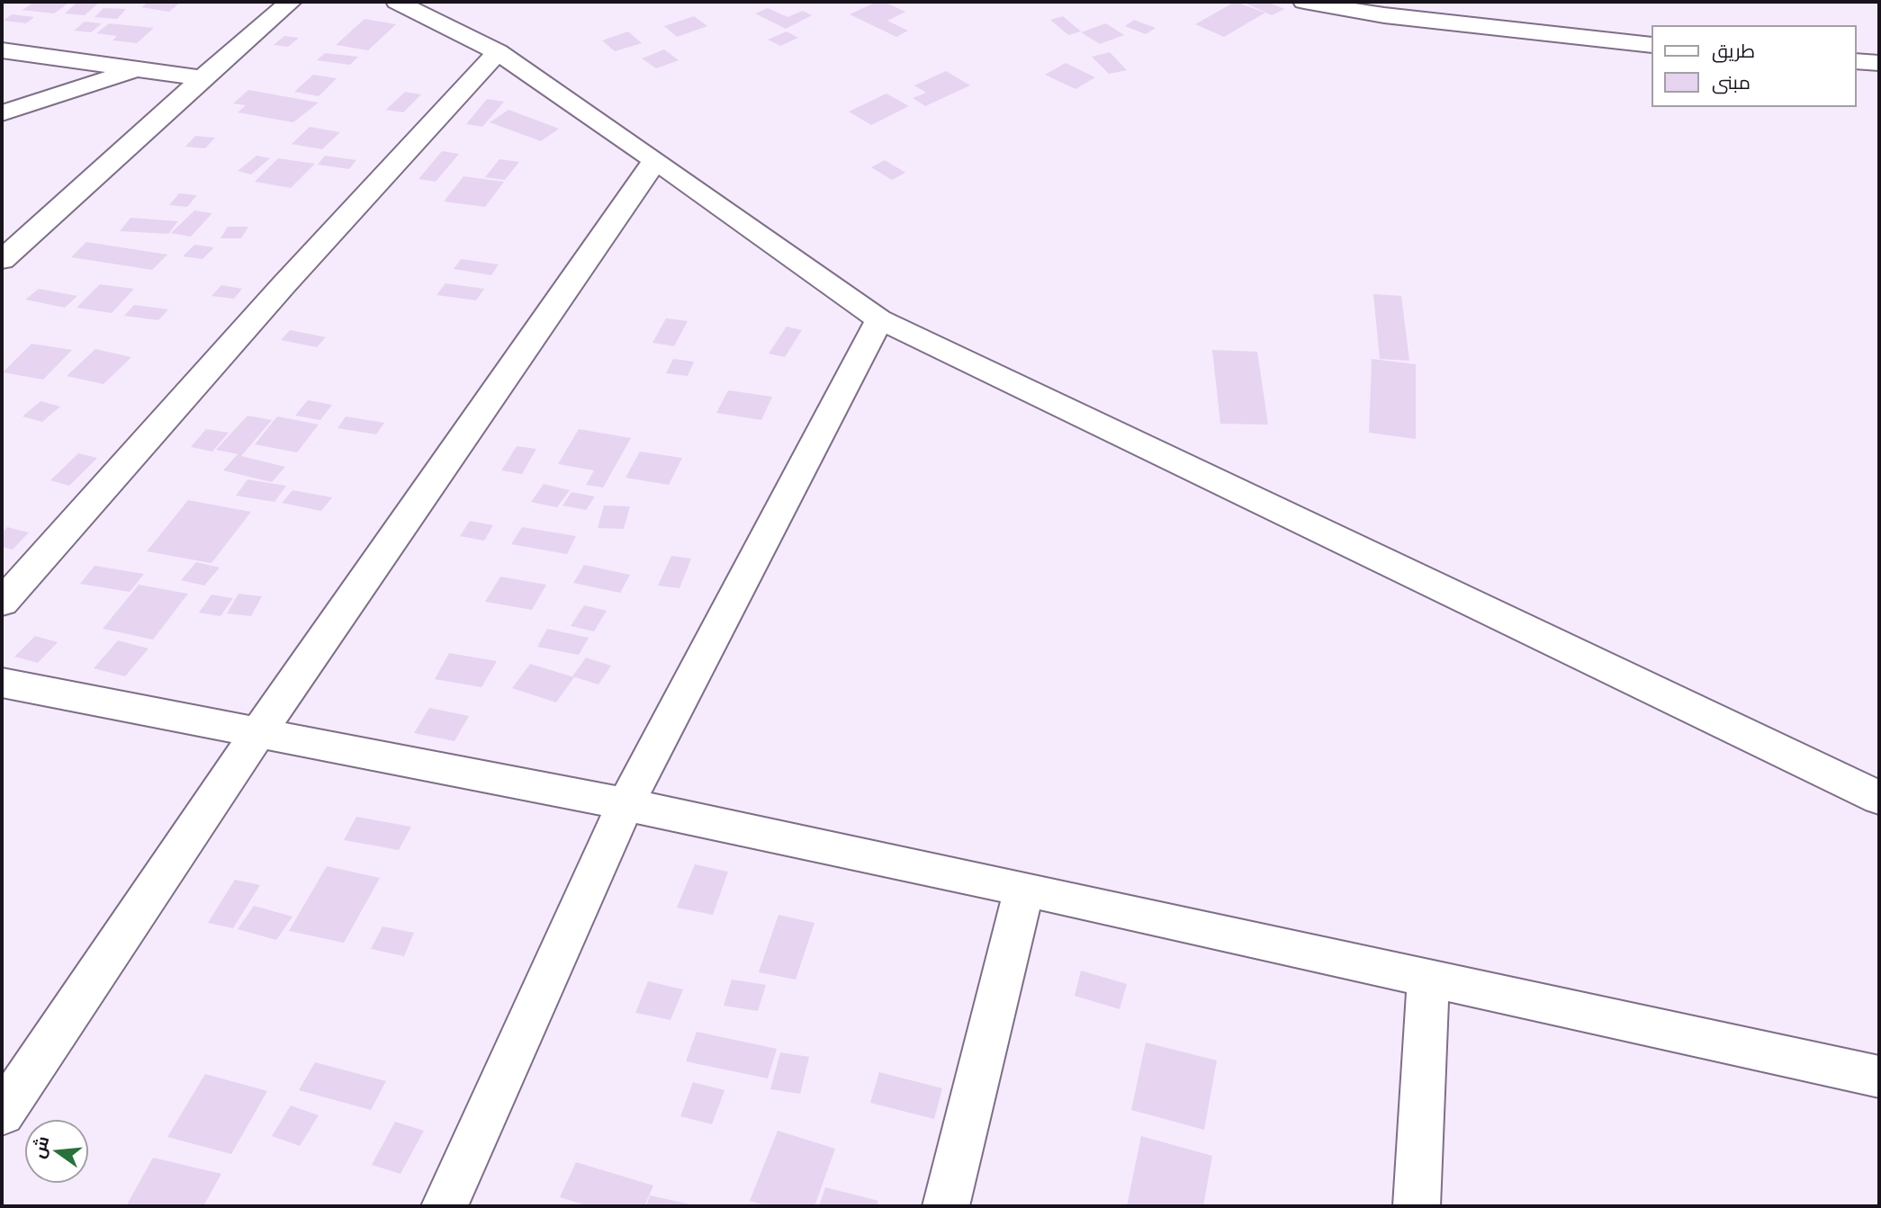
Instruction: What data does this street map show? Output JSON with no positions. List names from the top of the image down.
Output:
{
  "legend": ["طريق", "مبنى"],
  "north": "left"
}
